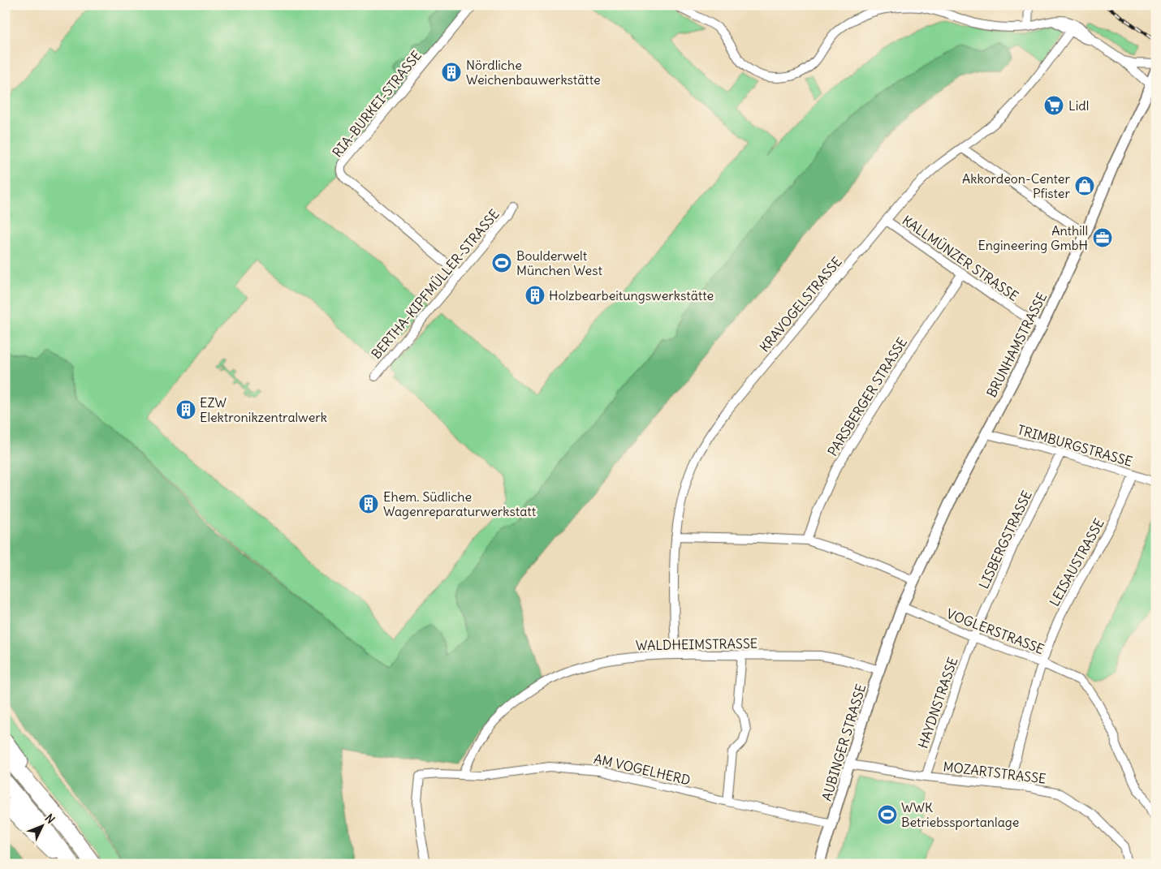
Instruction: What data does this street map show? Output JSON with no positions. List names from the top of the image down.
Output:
{
  "streets": {
    "street": [
      "RIA-BURKEI-STRASSE",
      "KALLMÜNZER STRASSE",
      "BERTHA-KIPFMÜLLER-STRASSE",
      "KRAVOGELSTRASSE",
      "BRUNHAMSTRASSE",
      "PARSBERGER STRASSE",
      "TRIMBURGSTRASSE",
      "LISBERGSTRASSE",
      "LEISAUSTRASSE",
      "VOGLERSTRASSE",
      "WALDHEIMSTRASSE",
      "HAYDNSTRASSE",
      "AUBINGER STRASSE",
      "AM VOGELHERD",
      "MOZARTSTRASSE"
    ]
  },
  "crossings": [
    ["RIA-BURKEI-STRASSE", "BERTHA-KIPFMÜLLER-STRASSE"],
    ["KALLMÜNZER STRASSE", "KRAVOGELSTRASSE"],
    ["KALLMÜNZER STRASSE", "BRUNHAMSTRASSE"],
    ["KALLMÜNZER STRASSE", "PARSBERGER STRASSE"],
    ["KRAVOGELSTRASSE", "WALDHEIMSTRASSE"],
    ["BRUNHAMSTRASSE", "TRIMBURGSTRASSE"],
    ["BRUNHAMSTRASSE", "VOGLERSTRASSE"],
    ["BRUNHAMSTRASSE", "AUBINGER STRASSE"],
    ["TRIMBURGSTRASSE", "LISBERGSTRASSE"],
    ["TRIMBURGSTRASSE", "LEISAUSTRASSE"],
    ["LISBERGSTRASSE", "VOGLERSTRASSE"],
    ["LISBERGSTRASSE", "HAYDNSTRASSE"],
    ["LEISAUSTRASSE", "VOGLERSTRASSE"],
    ["LEISAUSTRASSE", "MOZARTSTRASSE"],
    ["VOGLERSTRASSE", "HAYDNSTRASSE"],
    ["WALDHEIMSTRASSE", "AUBINGER STRASSE"],
    ["WALDHEIMSTRASSE", "AM VOGELHERD"],
    ["HAYDNSTRASSE", "MOZARTSTRASSE"],
    ["AUBINGER STRASSE", "AM VOGELHERD"],
    ["AUBINGER STRASSE", "MOZARTSTRASSE"]
  ],
  "places": {
    "building": [
      "Nördliche Weichenbauwerkstätte",
      "Holzbearbeitungswerkstätte",
      "EZW Elektronikzentralwerk",
      "Ehem. Südliche Wagenreparaturwerkstatt"
    ],
    "supermarket": ["Lidl"],
    "shop": ["Akkordeon-Center Pfister"],
    "office": ["Anthill Engineering GmbH"],
    "sports": ["Boulderwelt München West", "WWK Betriebssportanlage"]
  },
  "north": "top right"
}
